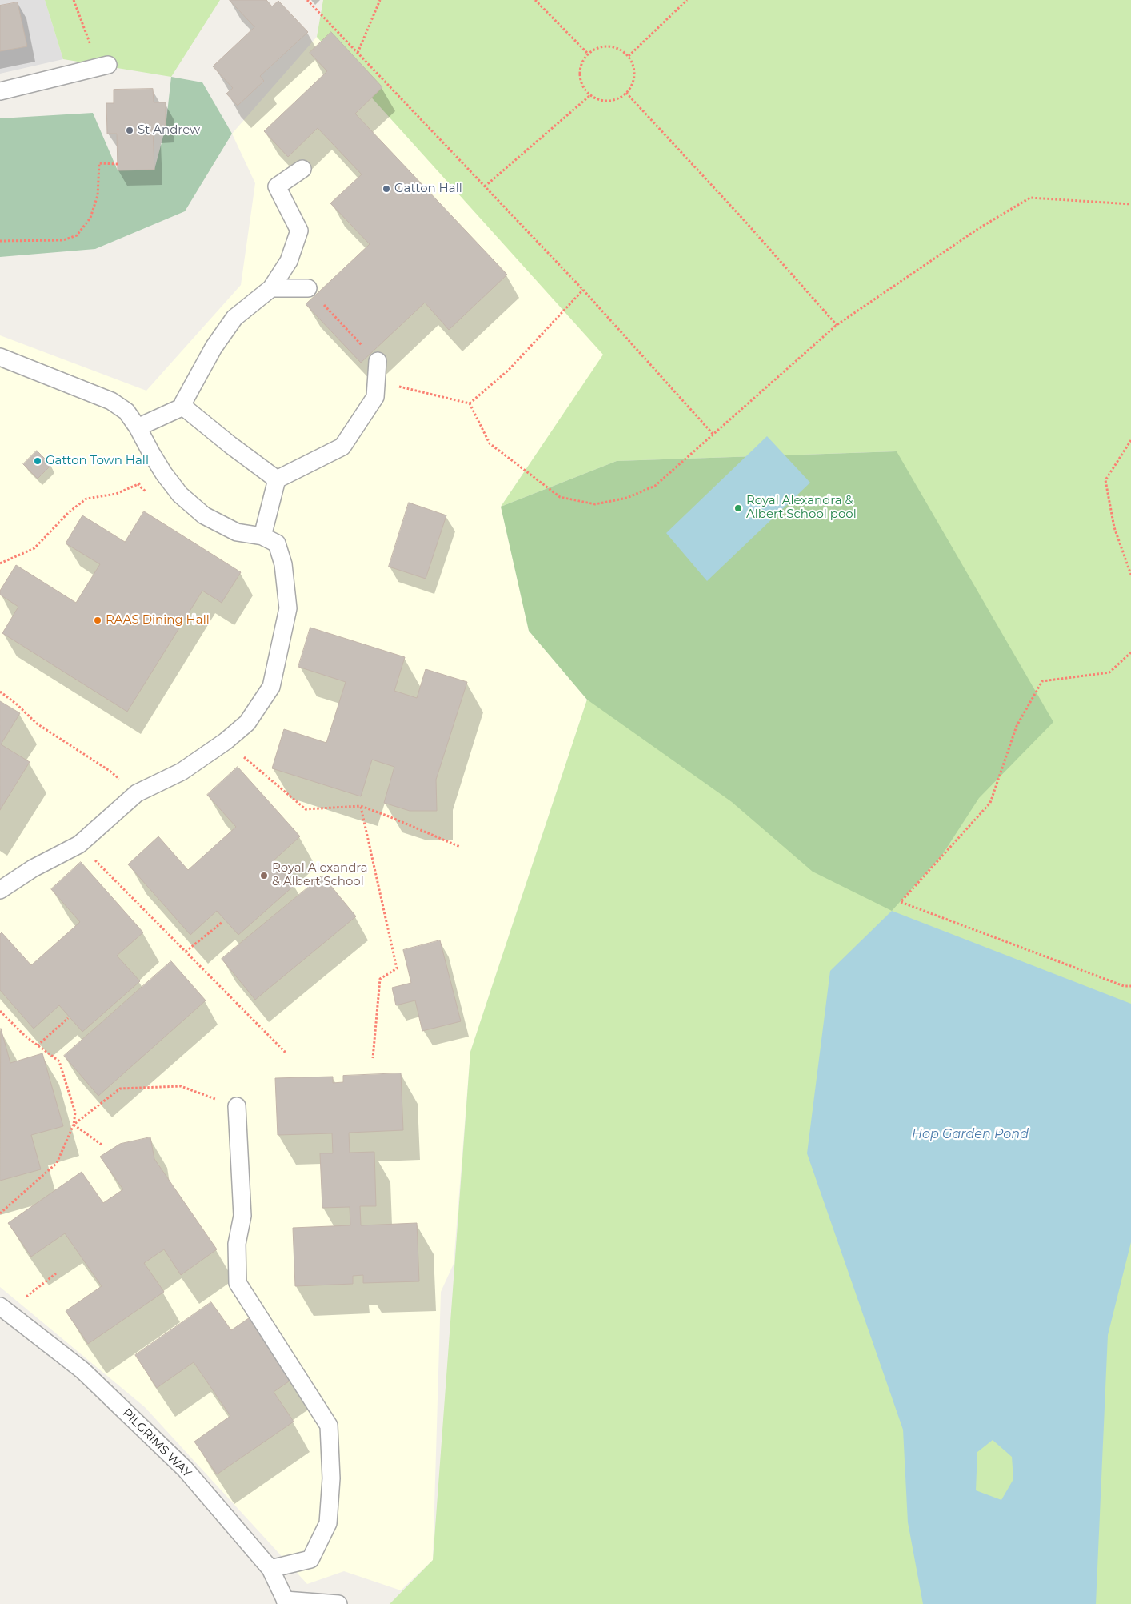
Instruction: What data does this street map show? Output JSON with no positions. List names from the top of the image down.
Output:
{
  "streets": {
    "lane": ["PILGRIMS WAY"]
  },
  "water": ["Hop Garden Pond"],
  "places": [
    "St Andrew",
    "Gatton Hall",
    "Gatton Town Hall",
    "Royal Alexandra & Albert School pool",
    "RAAS Dining Hall",
    "Royal Alexandra & Albert School"
  ]
}
